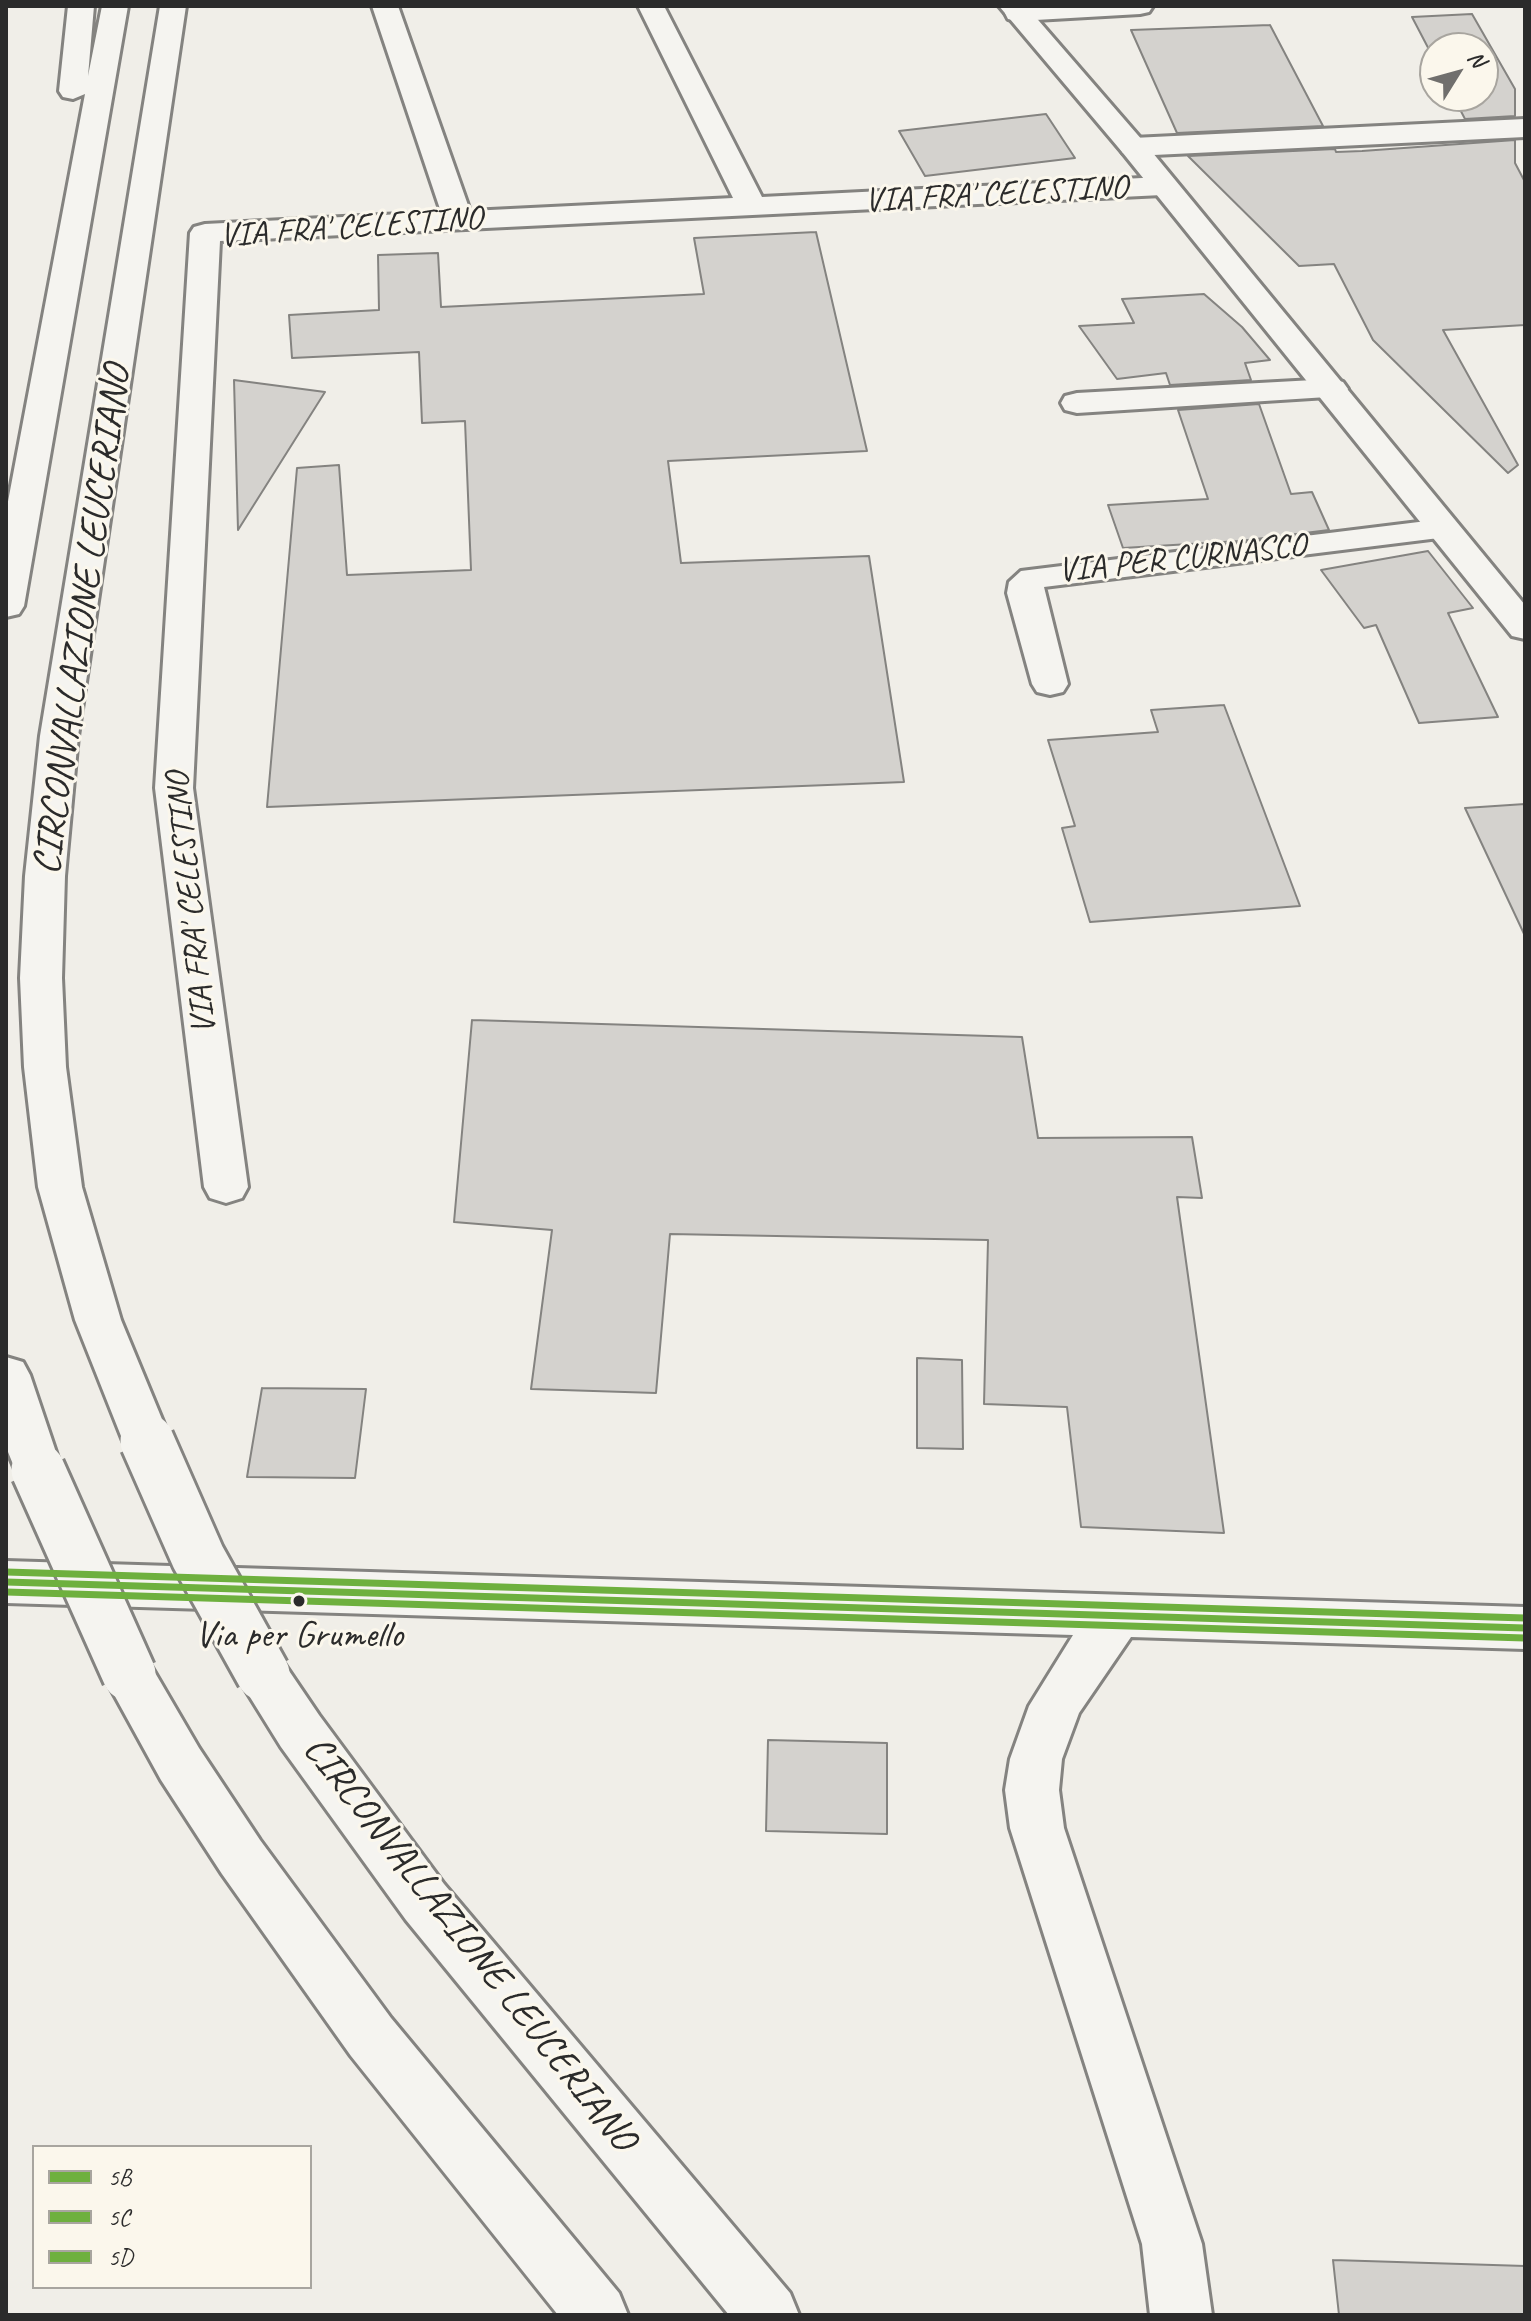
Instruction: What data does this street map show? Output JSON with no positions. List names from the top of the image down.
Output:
{
  "streets": {
    "main road": ["VIA FRA' CELESTINO", "VIA PER CURNASCO", "CIRCONVALLAZIONE LEUCERIANO"]
  },
  "places": ["Via per Grumello"],
  "lines": ["transit line 5D", "transit line 5B", "transit line 5C"],
  "legend": ["5B", "5C", "5D"],
  "north": "top right"
}
